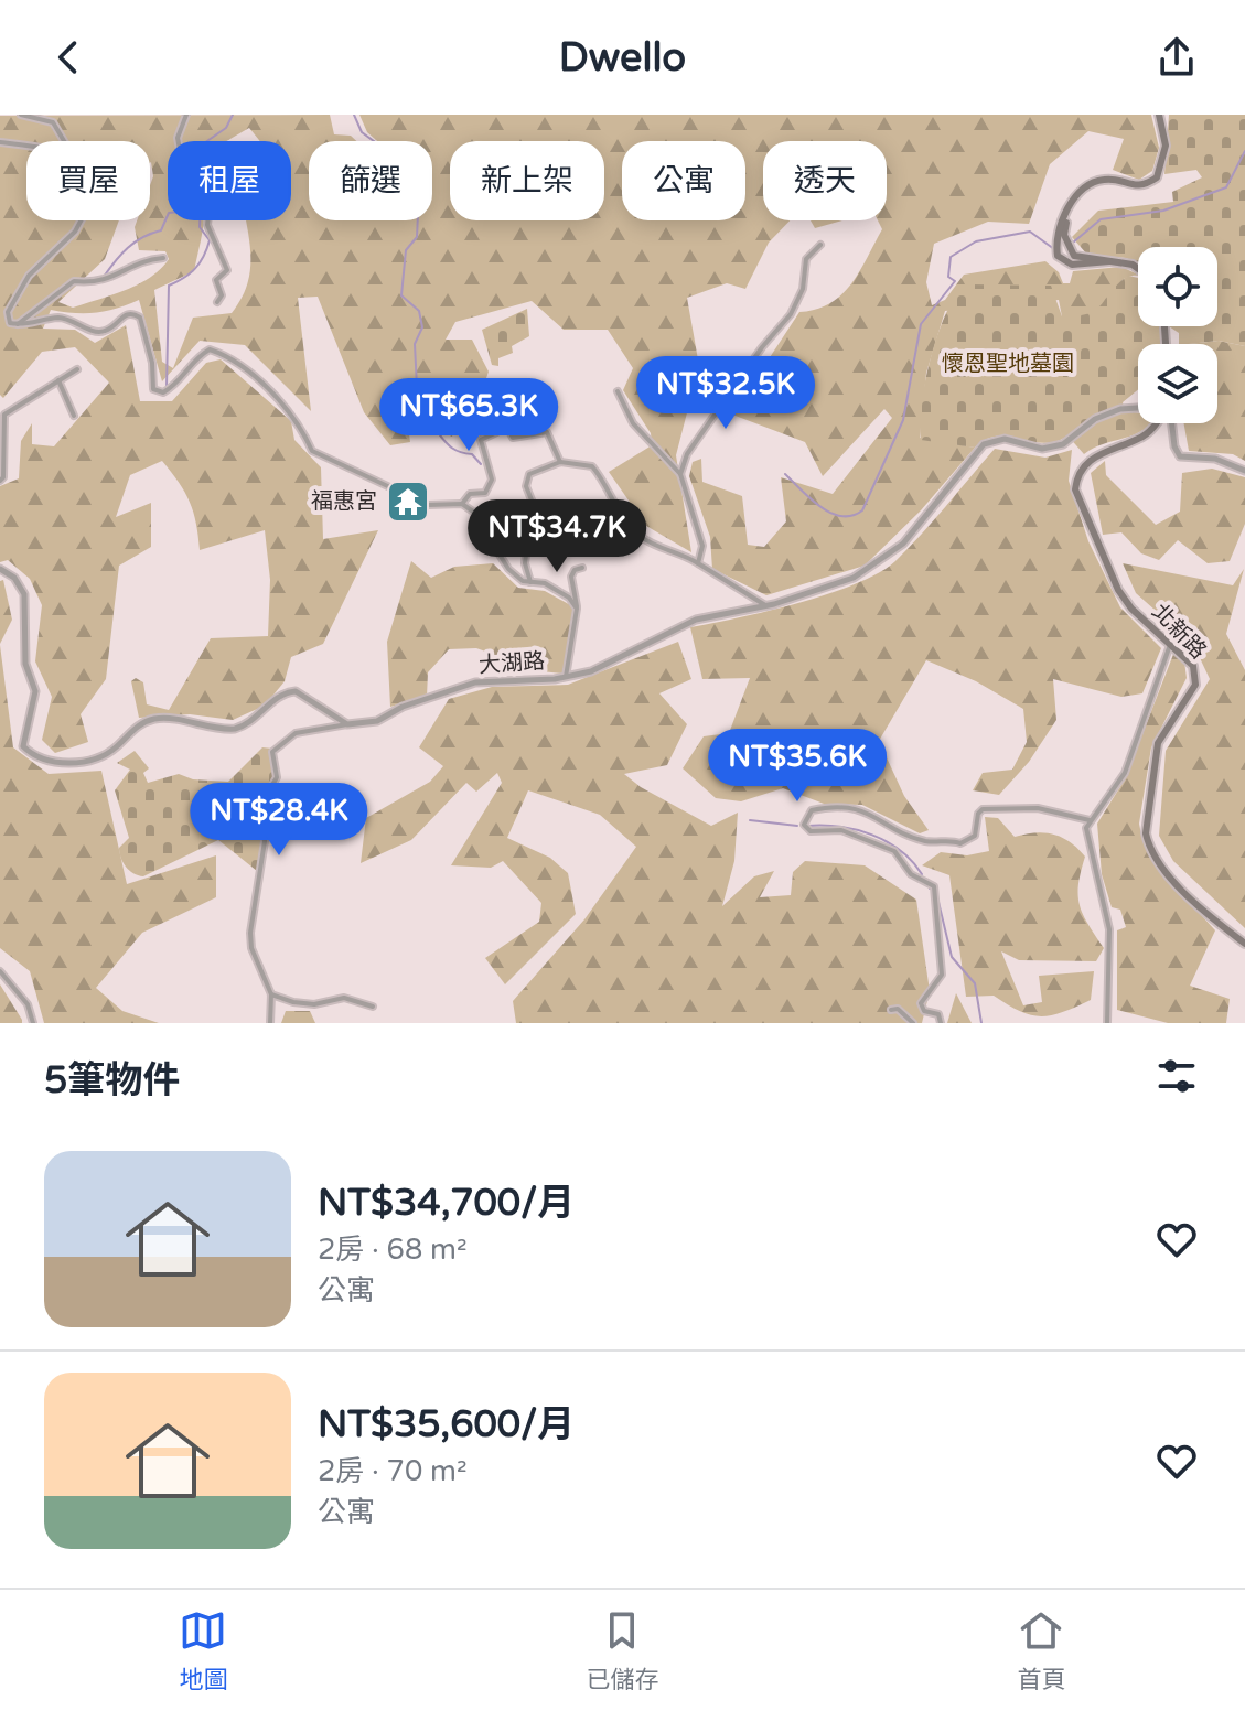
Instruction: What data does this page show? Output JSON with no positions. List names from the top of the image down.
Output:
{
  "streets": {
    "main road": ["北新路"],
    "street": ["大湖路"]
  },
  "parks": ["懷恩聖地墓園"],
  "places": {
    "temple": ["福惠宮"]
  },
  "page": {
    "header": "Dwello",
    "chip": [
      "買屋",
      "租屋",
      "篩選",
      "新上架",
      "公寓",
      "透天"
    ],
    "price": [
      "NT$32.5K",
      "NT$65.3K",
      "NT$34.7K",
      "NT$35.6K",
      "NT$28.4K"
    ],
    "heading": "5筆物件",
    "list": [
      {
        "name": "NT$34,700/月",
        "note": "2房 · 68 m² · 公寓"
      },
      {
        "name": "NT$35,600/月",
        "note": "2房 · 70 m² · 公寓"
      }
    ],
    "tabs": ["地圖", "已儲存", "首頁"]
  }
}
